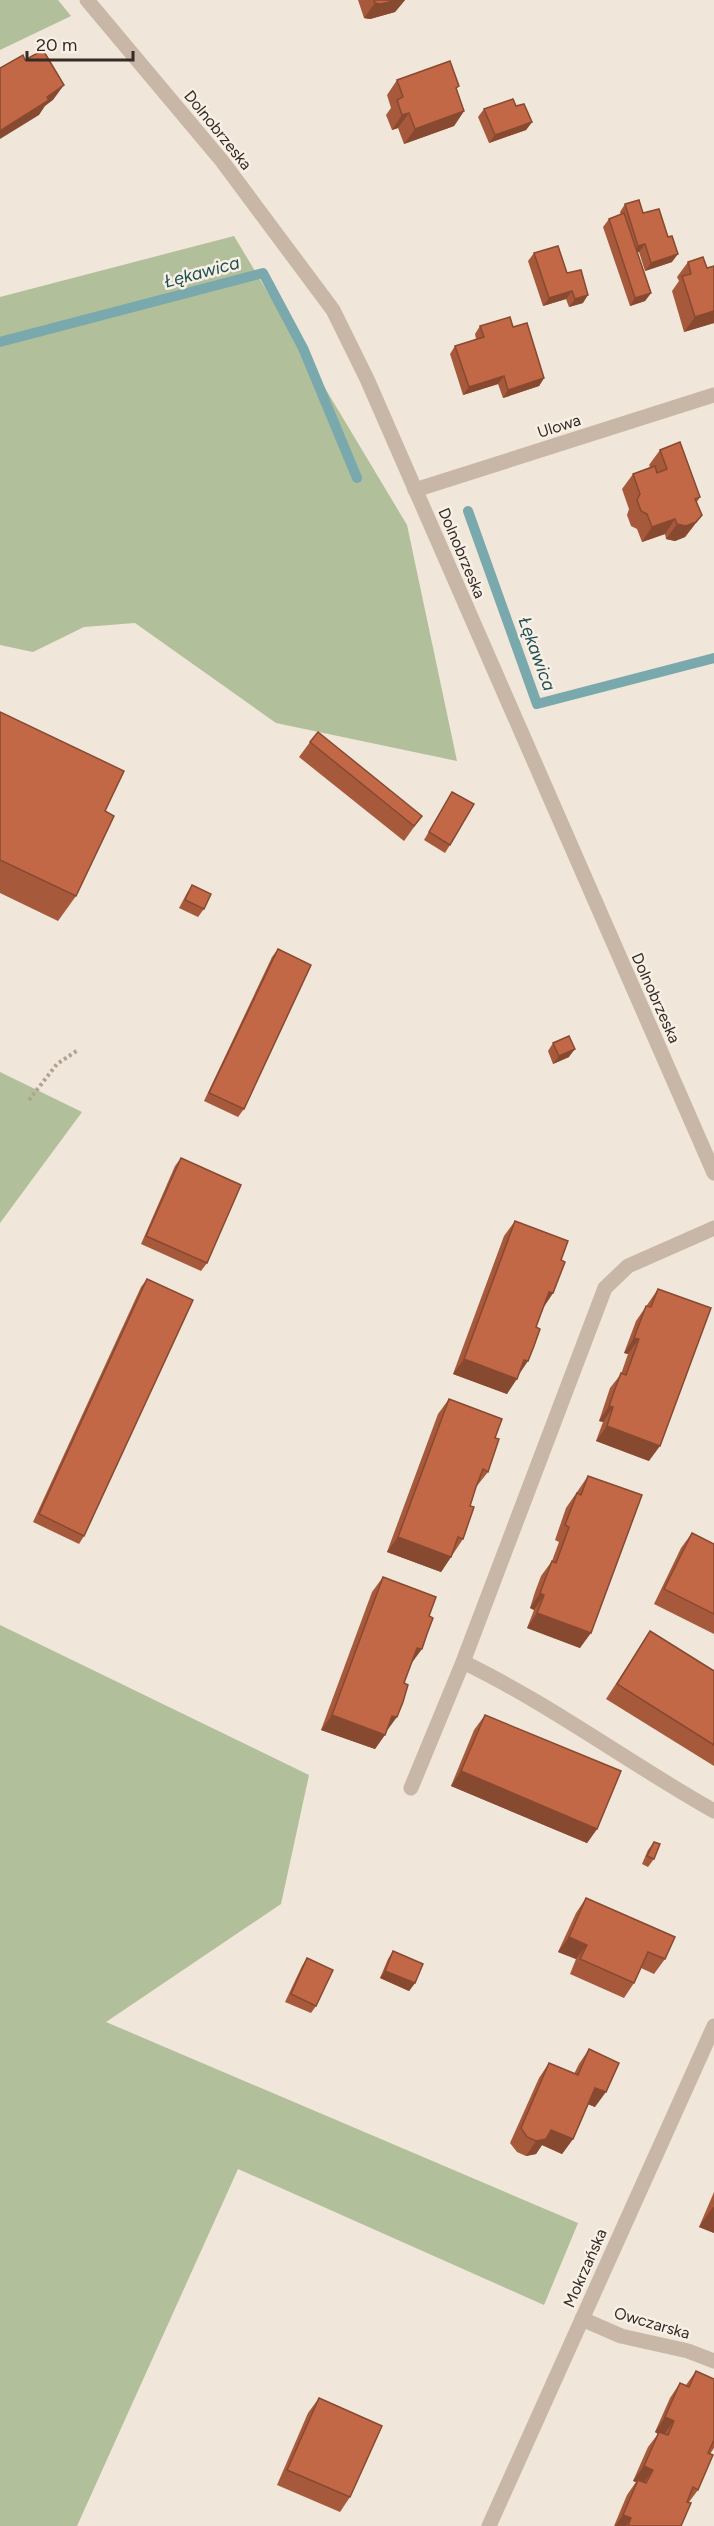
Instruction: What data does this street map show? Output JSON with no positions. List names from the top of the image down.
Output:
{
  "streets": {
    "street": [
      "Dolnobrzeska",
      "Ulowa",
      "Mokrzańska",
      "Owczarska"
    ]
  },
  "crossings": [
    ["Dolnobrzeska", "Ulowa"],
    ["Mokrzańska", "Owczarska"]
  ],
  "water": ["Łękawica"],
  "scale_bar": "20 m"
}
